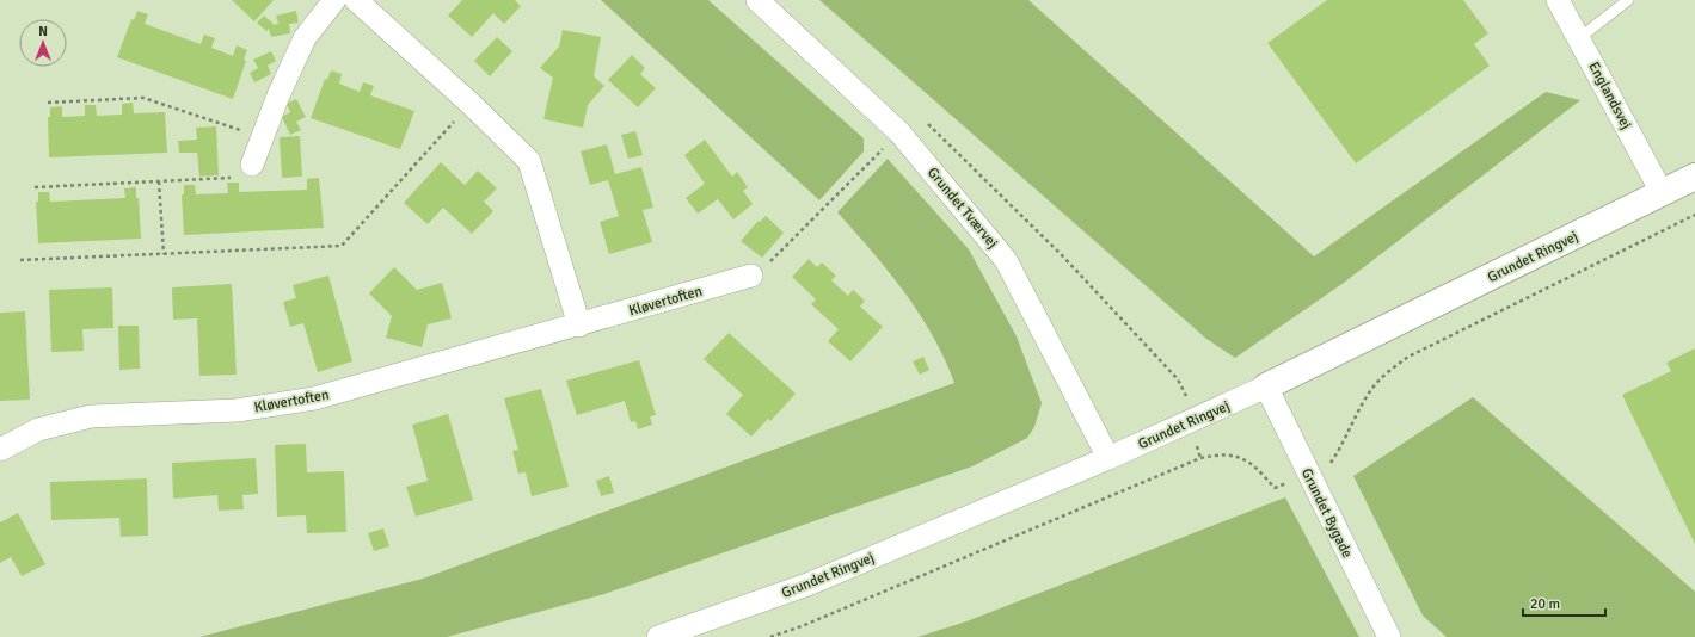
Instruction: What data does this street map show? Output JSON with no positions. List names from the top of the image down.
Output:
{
  "streets": {
    "street": [
      "Englandsvej",
      "Grundet Tværvej",
      "Grundet Ringvej",
      "Kløvertoften",
      "Grundet Bygade"
    ]
  },
  "crossings": [
    ["Englandsvej", "Grundet Ringvej"],
    ["Grundet Tværvej", "Grundet Ringvej"],
    ["Grundet Ringvej", "Grundet Bygade"]
  ],
  "scale_bar": "20 m",
  "north": "top"
}
